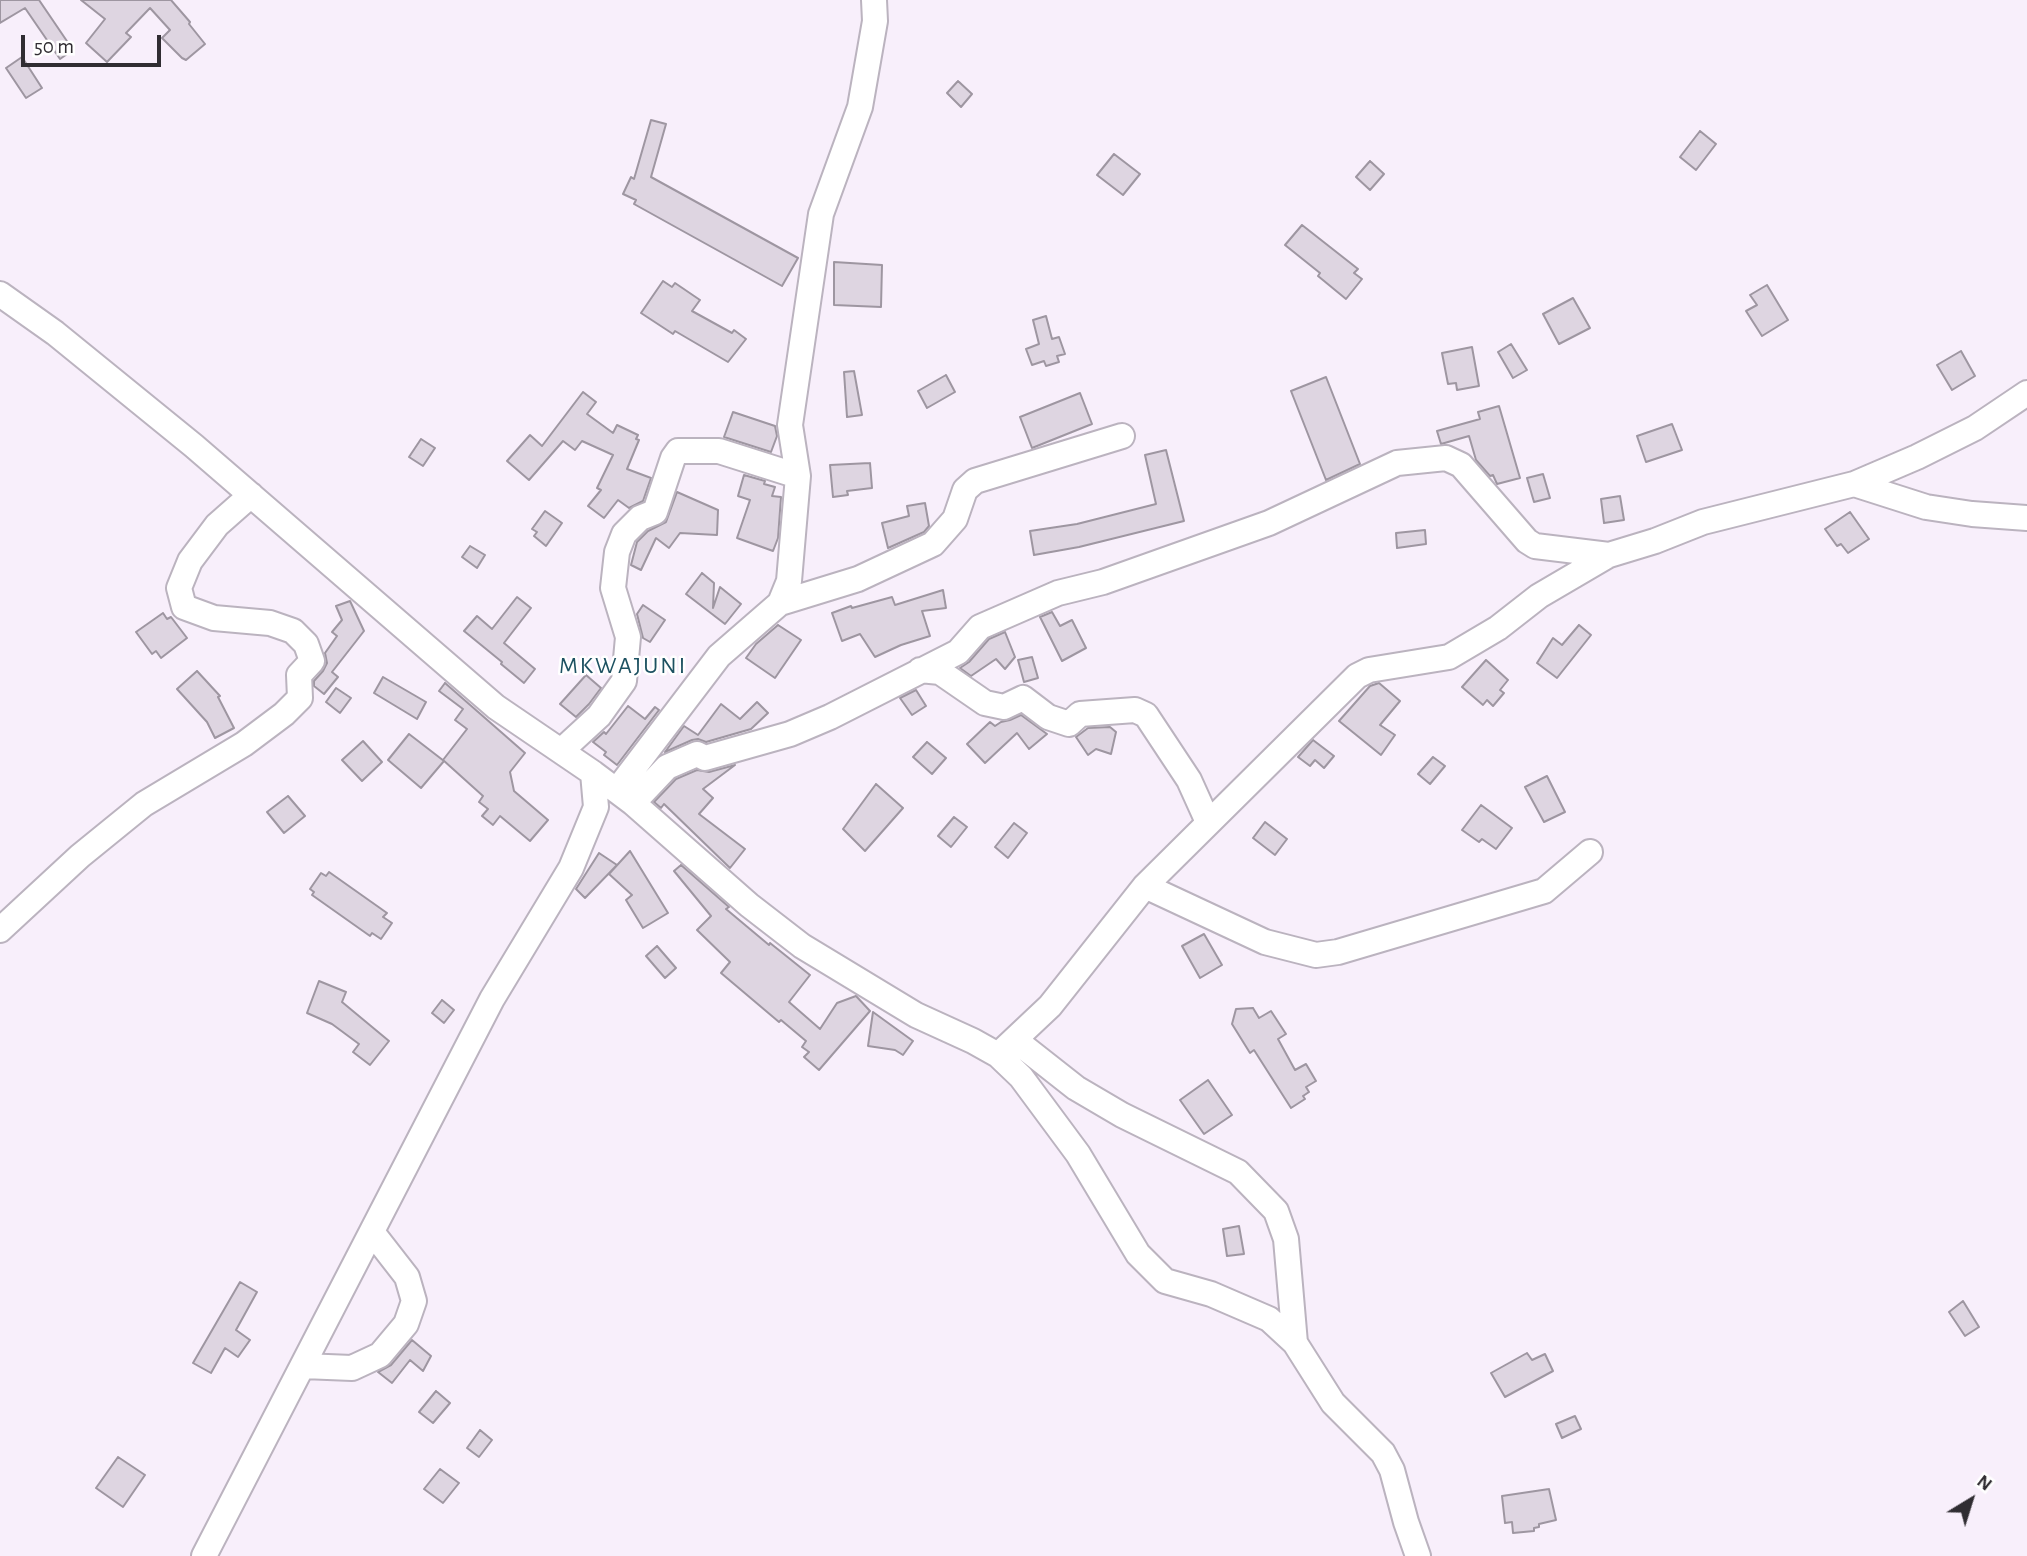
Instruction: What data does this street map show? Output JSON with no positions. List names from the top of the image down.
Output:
{
  "districts": ["MKWAJUNI"],
  "scale_bar": "50 m",
  "north": "top right"
}
